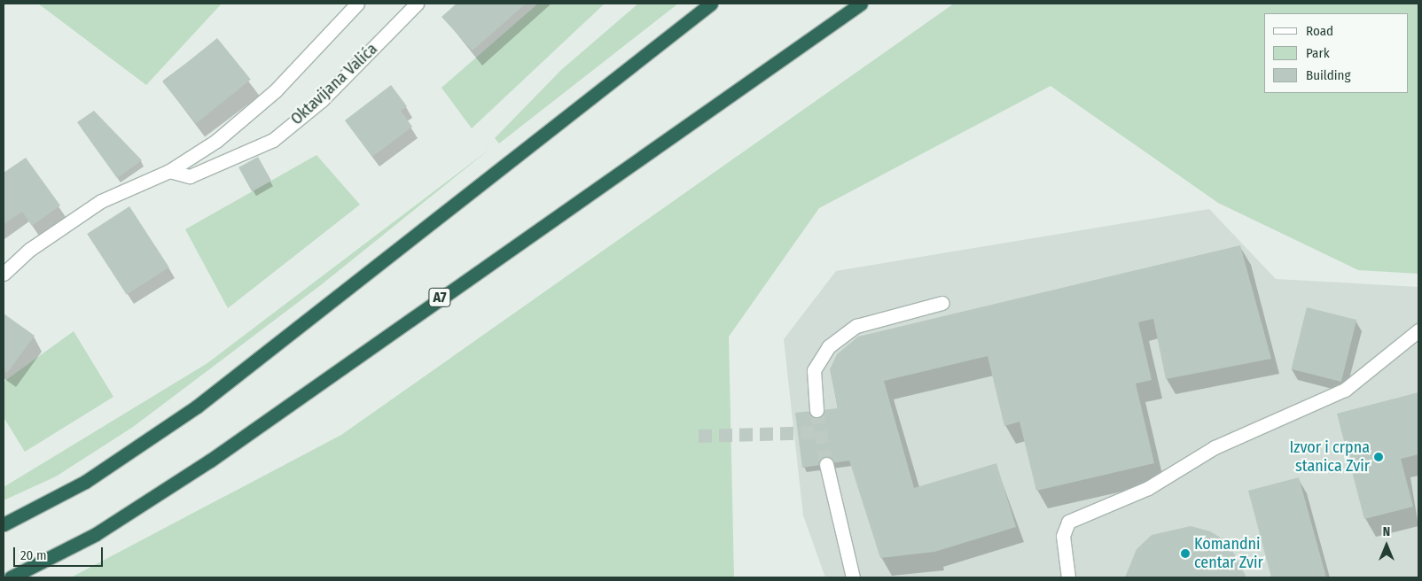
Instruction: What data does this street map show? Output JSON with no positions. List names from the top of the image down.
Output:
{
  "streets": {
    "highway": ["A7"],
    "street": ["Oktavijana Valića"]
  },
  "places": ["Izvor i crpna stanica Zvir", "Komandni centar Zvir"],
  "legend": ["Road", "Park", "Building"],
  "scale_bar": "20 m",
  "north": "top"
}
